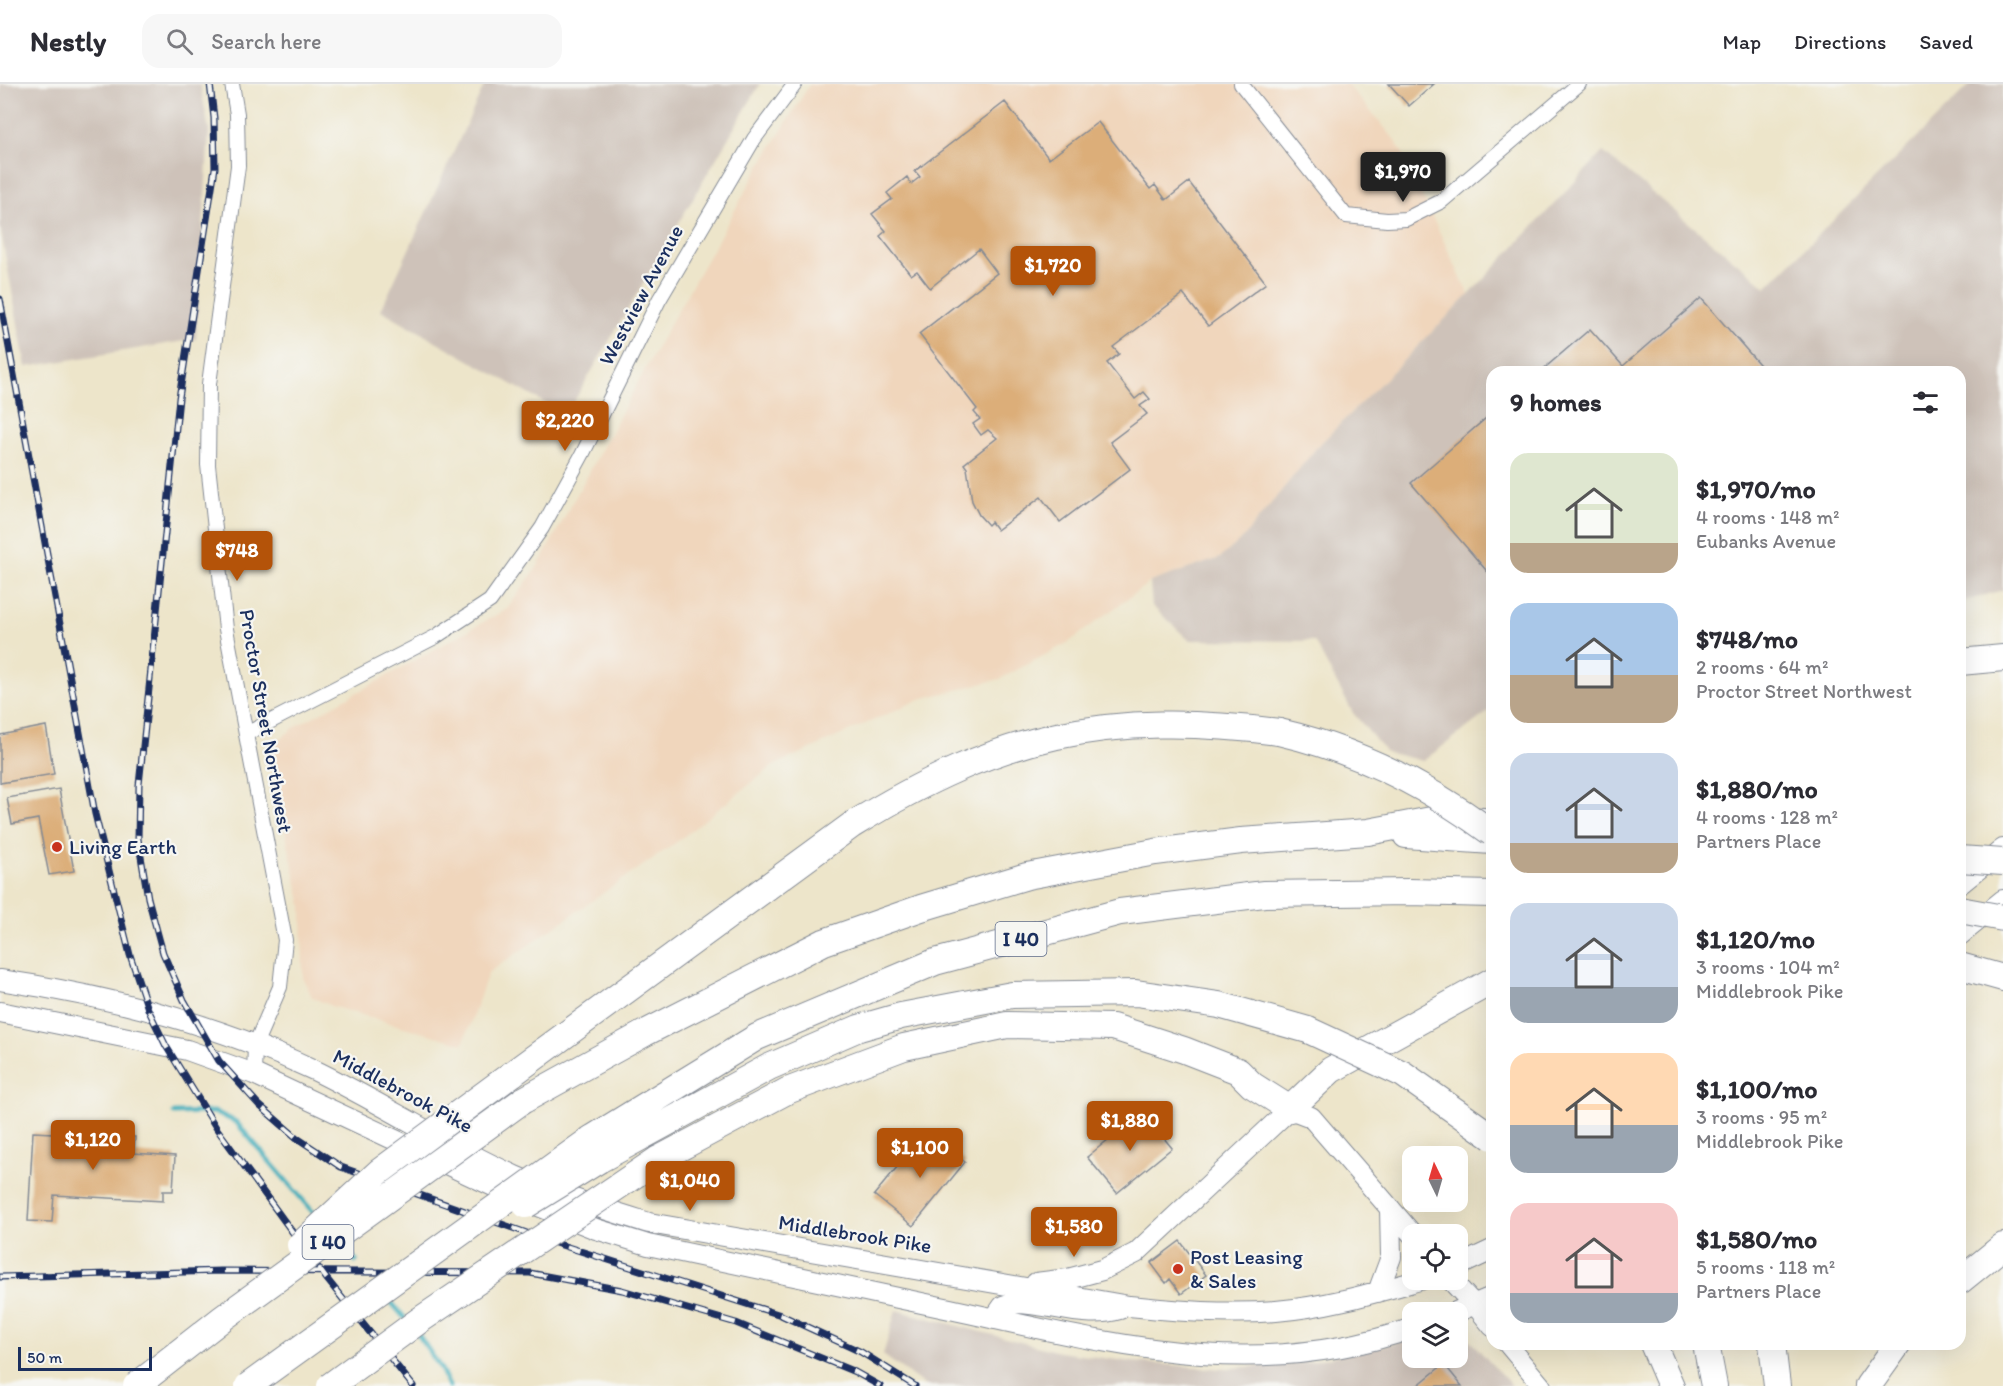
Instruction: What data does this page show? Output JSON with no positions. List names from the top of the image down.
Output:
{
  "streets": {
    "highway": ["I 40"],
    "main road": ["Middlebrook Pike"],
    "street": ["Westview Avenue", "Proctor Street Northwest"]
  },
  "crossings": [
    ["Westview Avenue", "Proctor Street Northwest"],
    ["Proctor Street Northwest", "Middlebrook Pike"]
  ],
  "places": ["Living Earth", "Post Leasing & Sales"],
  "scale_bar": "50 m",
  "north": "top",
  "page": {
    "header": "Nestly",
    "search": "Search here",
    "nav": ["Map", "Directions", "Saved"],
    "price": [
      "$1,970",
      "$1,720",
      "$2,220",
      "$748",
      "$1,880",
      "$1,120",
      "$1,100",
      "$1,040",
      "$1,580"
    ],
    "heading": "9 homes",
    "list": [
      {
        "name": "$1,970/mo",
        "note": "4 rooms · 148 m² · Eubanks Avenue"
      },
      {
        "name": "$748/mo",
        "note": "2 rooms · 64 m² · Proctor Street Northwest"
      },
      {
        "name": "$1,880/mo",
        "note": "4 rooms · 128 m² · Partners Place"
      },
      {
        "name": "$1,120/mo",
        "note": "3 rooms · 104 m² · Middlebrook Pike"
      },
      {
        "name": "$1,100/mo",
        "note": "3 rooms · 95 m² · Middlebrook Pike"
      },
      {
        "name": "$1,580/mo",
        "note": "5 rooms · 118 m² · Partners Place"
      }
    ],
    "scale": "50 m"
  }
}
